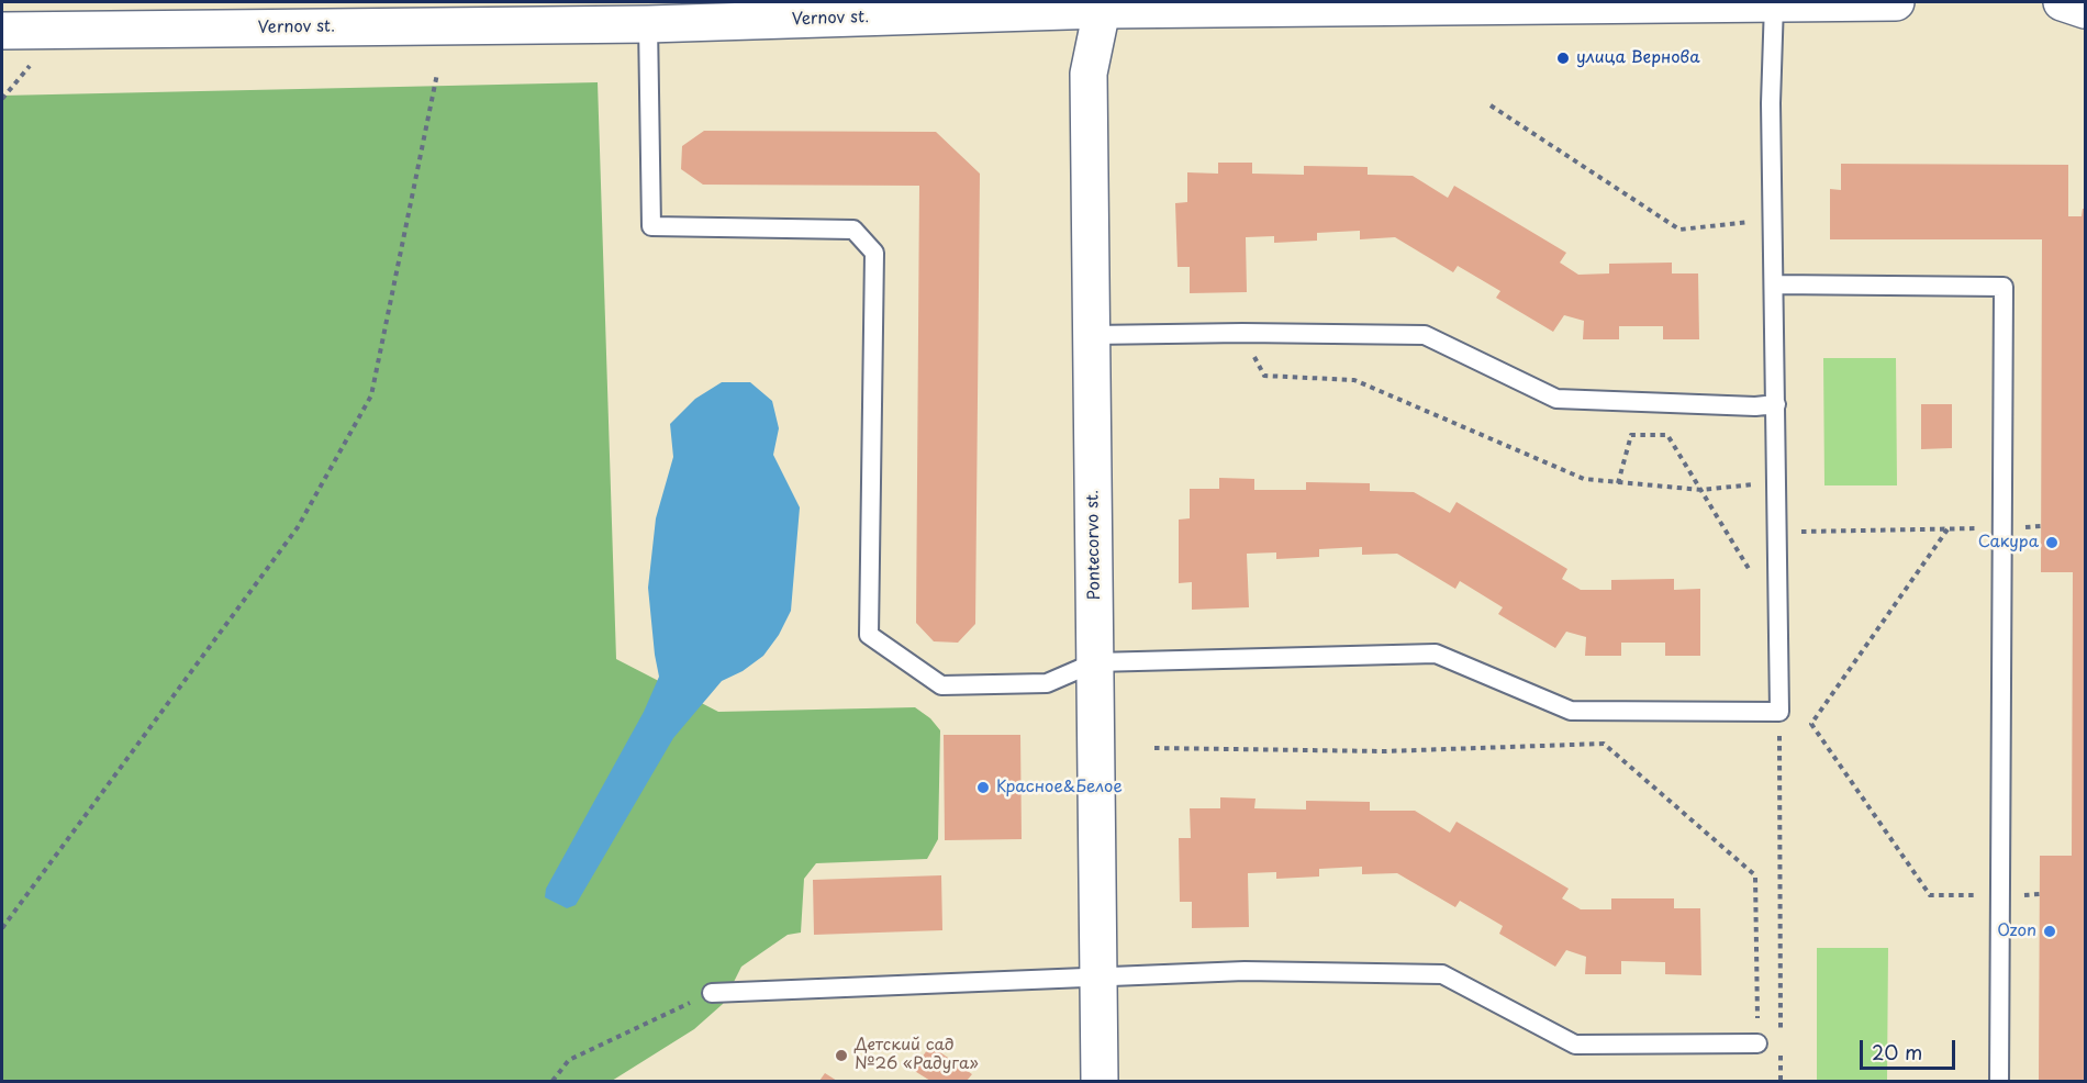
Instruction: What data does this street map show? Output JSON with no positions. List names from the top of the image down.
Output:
{
  "streets": {
    "main road": ["Vernov st.", "Pontecorvo st."]
  },
  "crossings": [
    ["Vernov st.", "Pontecorvo st."]
  ],
  "places": [
    "улица Вернова",
    "Сакура",
    "Красное&Белое",
    "Ozon",
    "Детский сад №26 «Радуга»"
  ],
  "scale_bar": "20 m"
}
